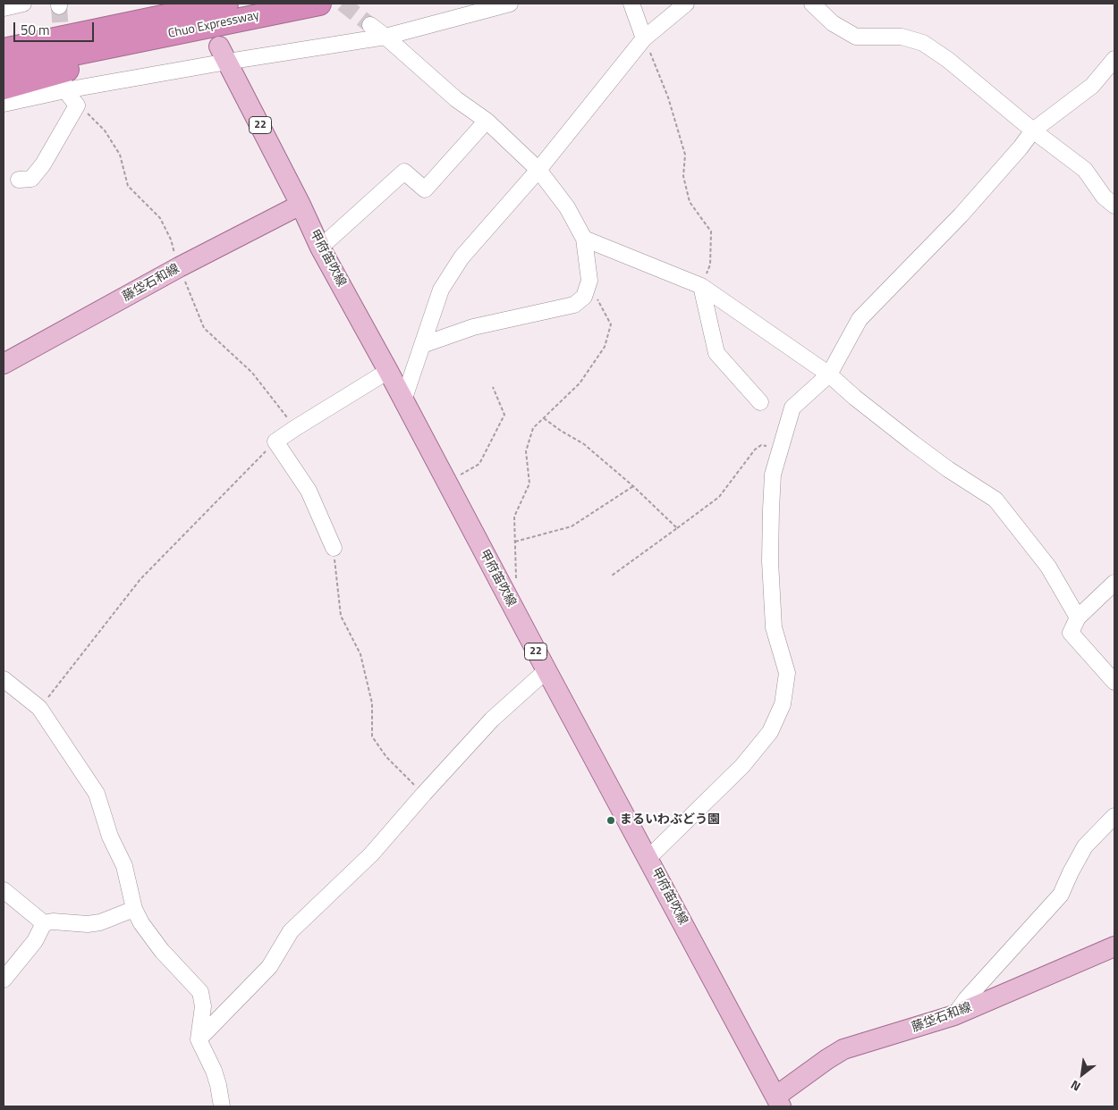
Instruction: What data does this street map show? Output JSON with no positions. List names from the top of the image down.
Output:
{
  "streets": {
    "highway": ["Chuo Expressway"],
    "main road": ["22", "甲府笛吹線", "藤垈石和線"]
  },
  "crossings": [
    ["甲府笛吹線", "藤垈石和線"]
  ],
  "places": ["まるいわぶどう園"],
  "scale_bar": "50 m",
  "north": "bottom left"
}
